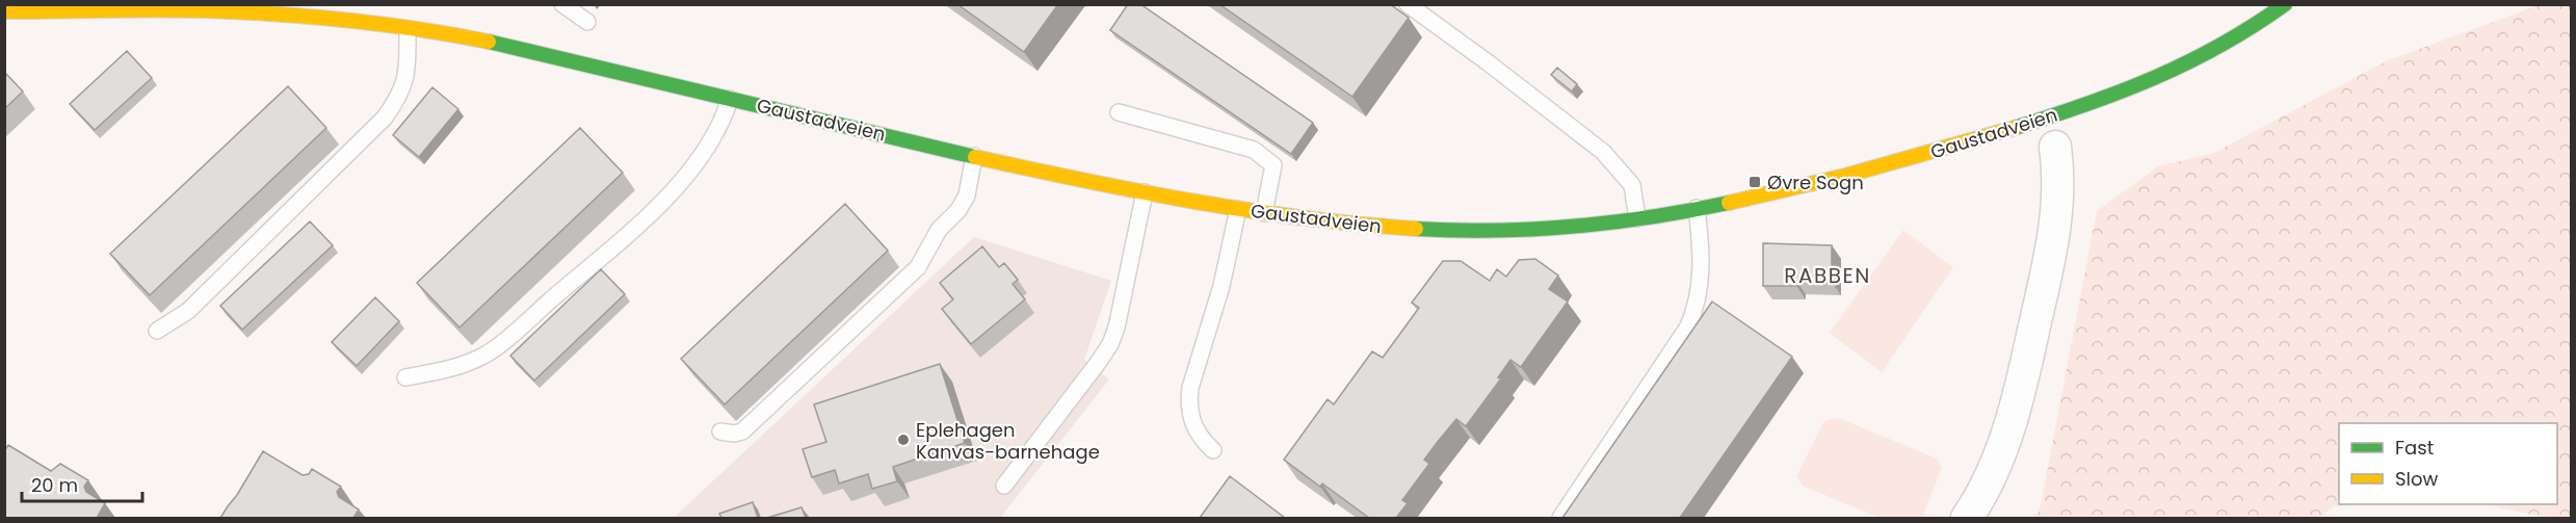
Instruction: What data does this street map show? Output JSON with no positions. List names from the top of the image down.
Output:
{
  "streets": {
    "street": ["Gaustadveien"]
  },
  "districts": ["RABBEN"],
  "places": {
    "transit": ["Øvre Sogn"],
    "other": ["Eplehagen Kanvas-barnehage"]
  },
  "legend": ["Fast", "Slow"],
  "scale_bar": "20 m"
}
